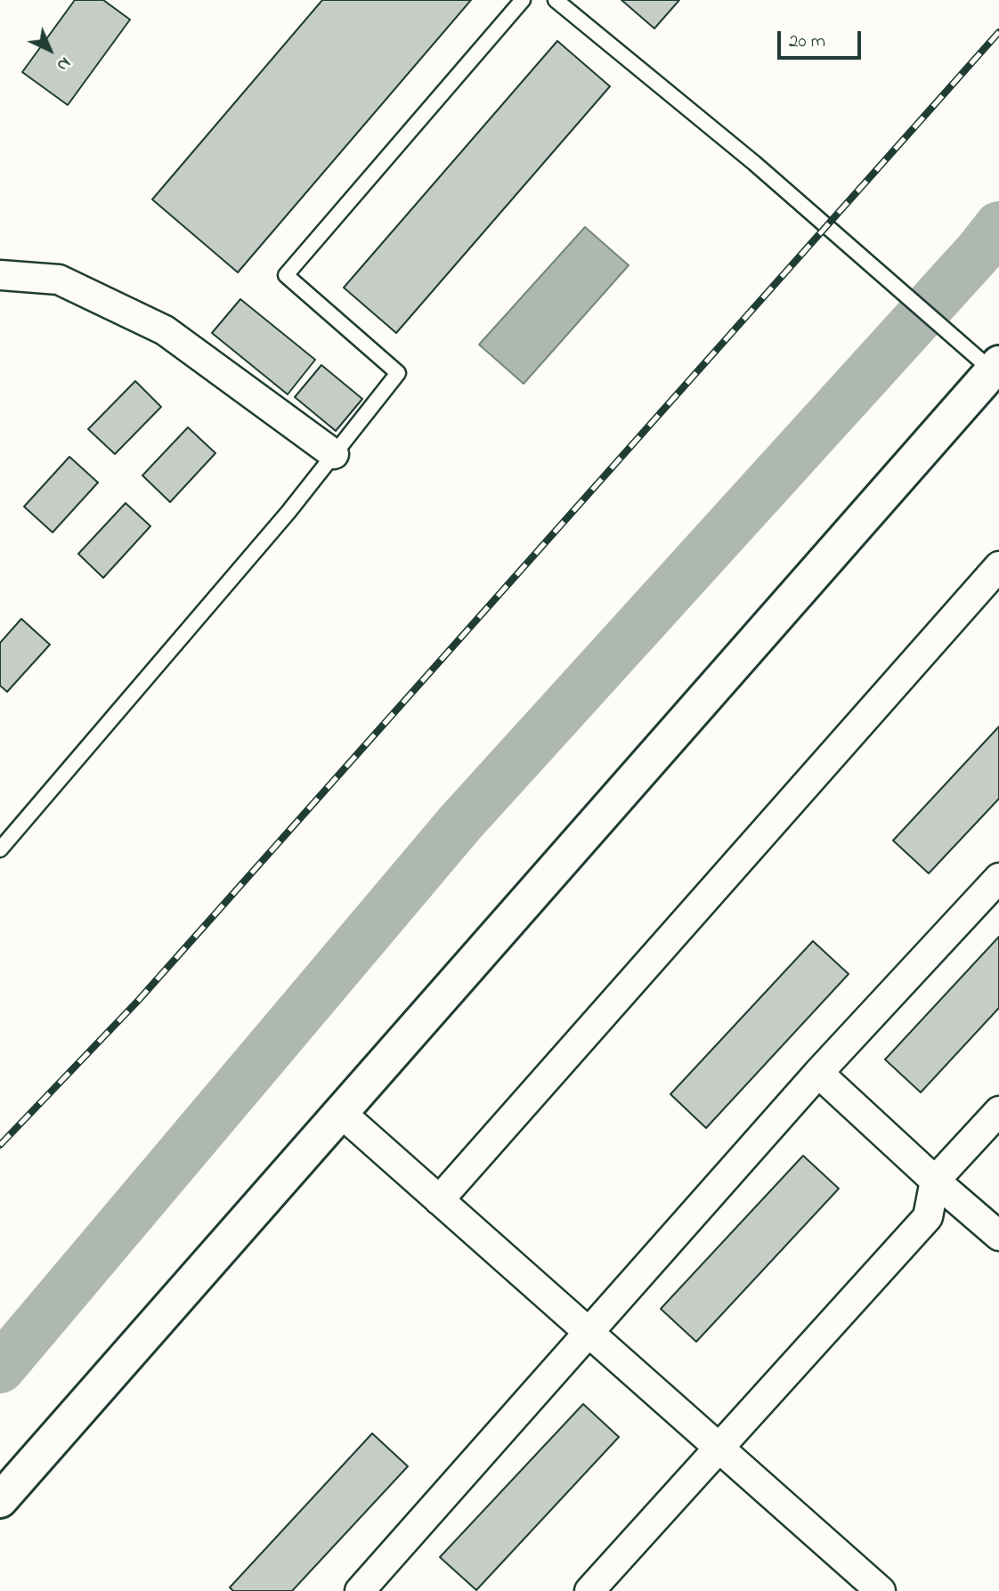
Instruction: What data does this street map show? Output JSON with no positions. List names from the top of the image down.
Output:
{
  "scale_bar": "20 m",
  "north": "bottom right"
}
